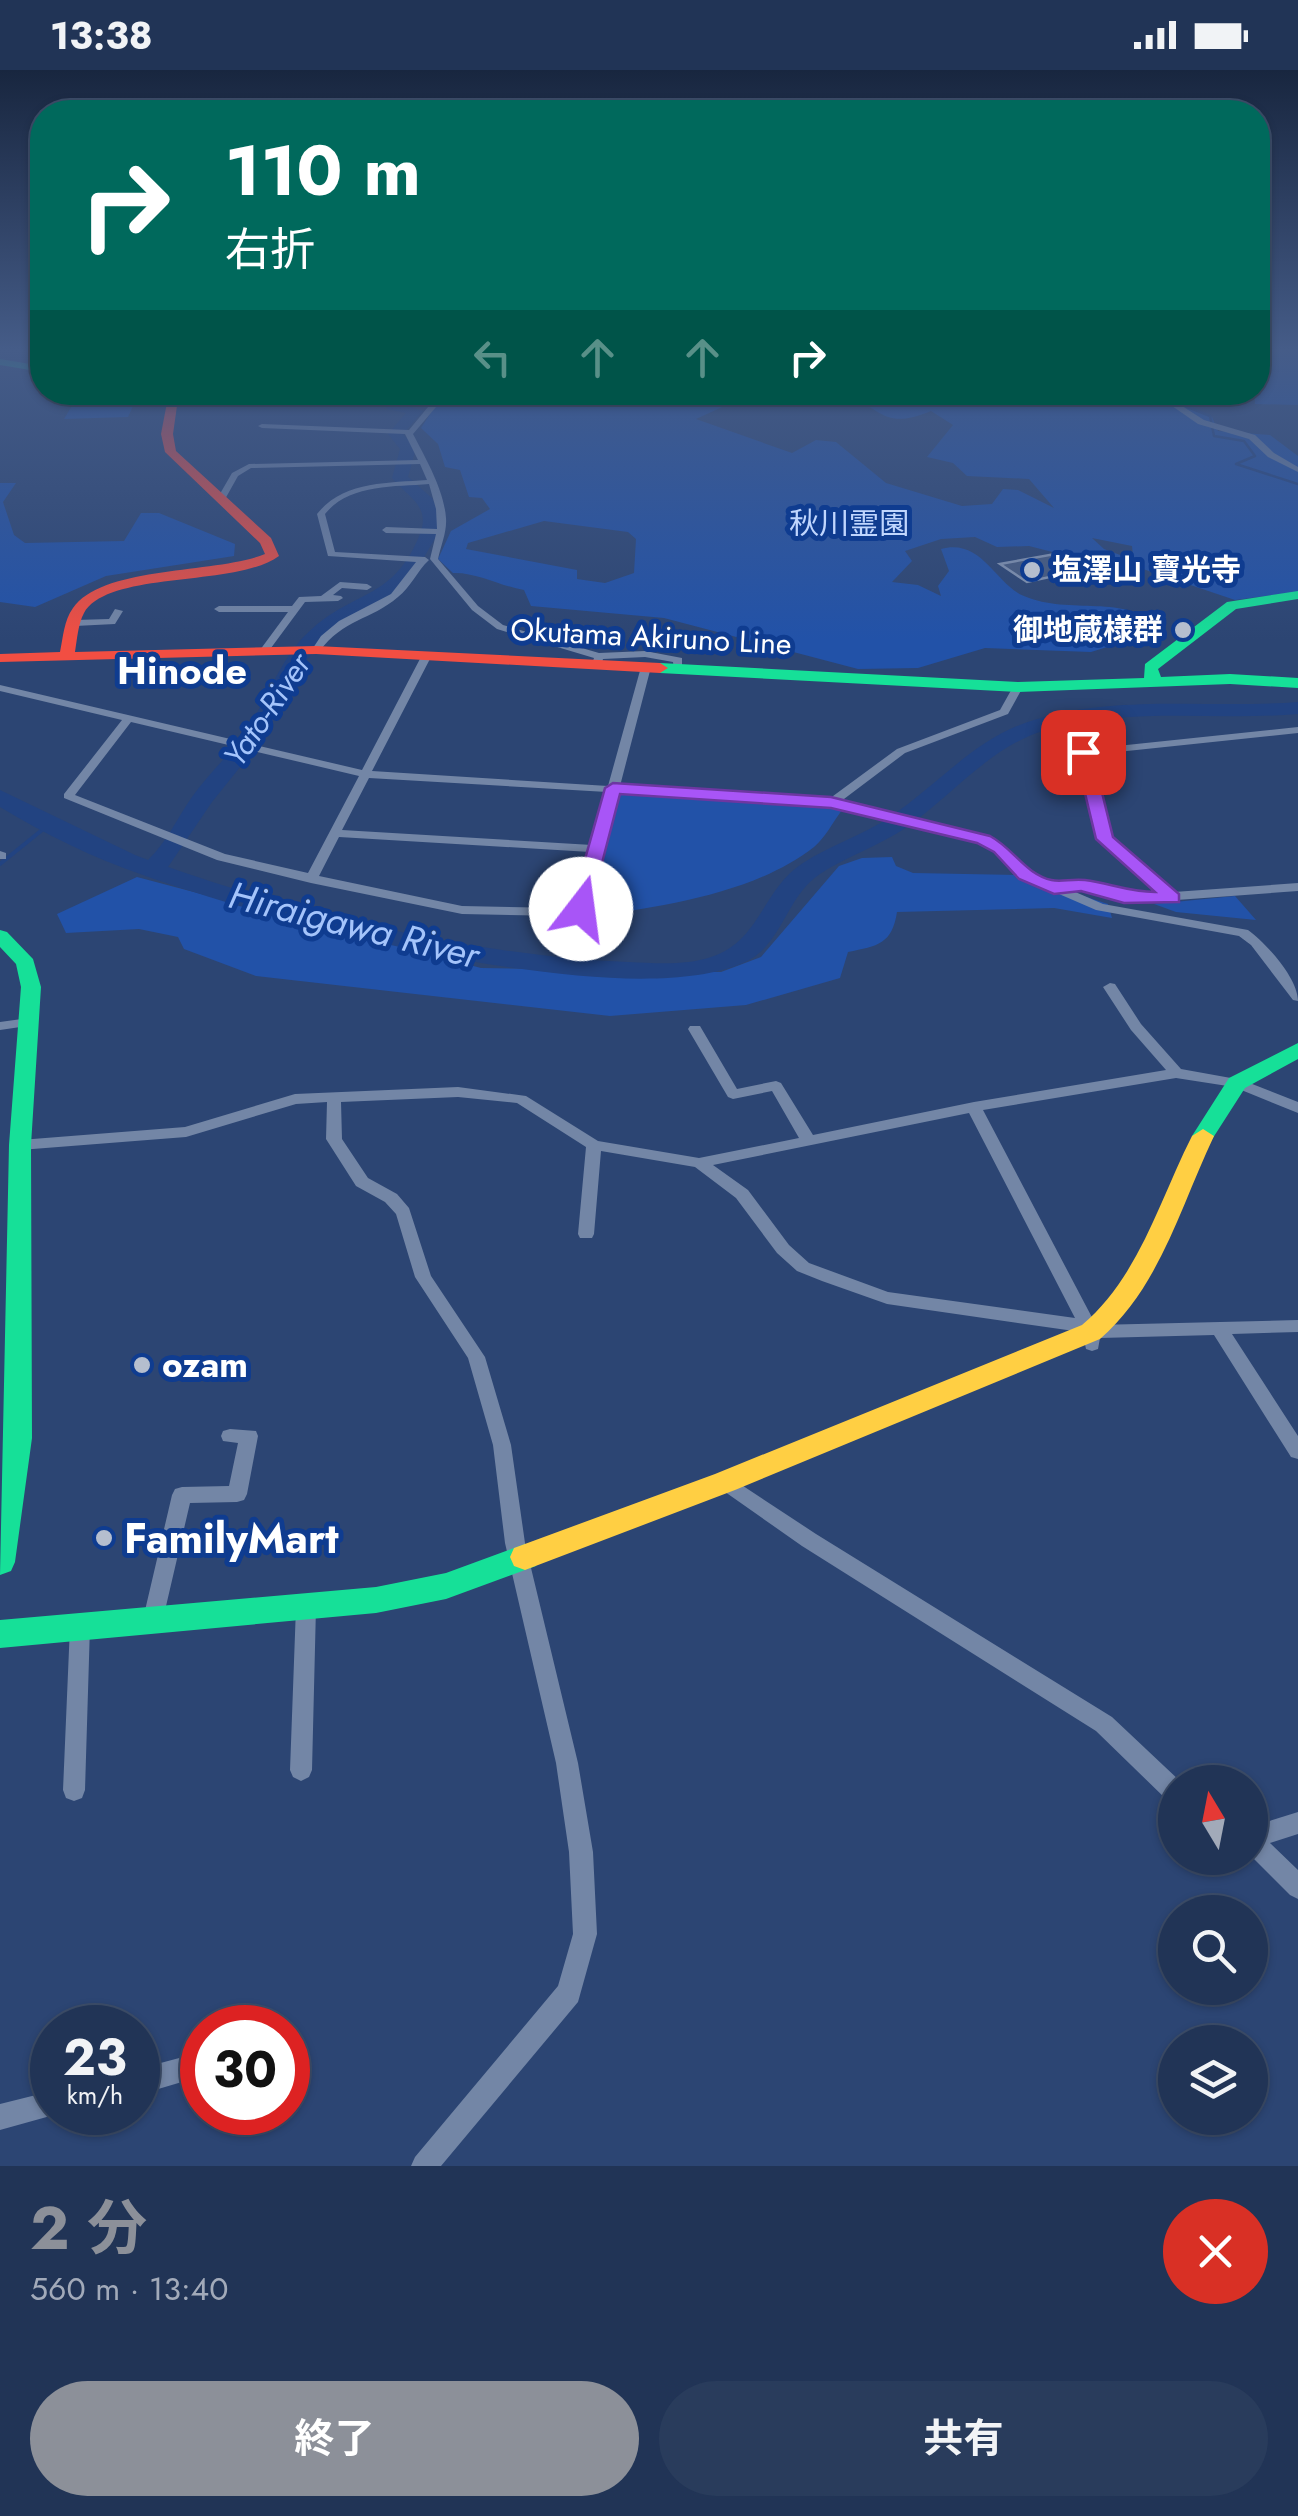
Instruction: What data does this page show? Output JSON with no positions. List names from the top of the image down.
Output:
{
  "streets": {
    "street": ["Okutama Akiruno Line"]
  },
  "districts": ["Hinode"],
  "water": ["Yato-River", "Hiraigawa River"],
  "parks": ["秋川霊園"],
  "places": [
    "塩澤山 寶光寺",
    "御地蔵様群",
    "ozam",
    "FamilyMart"
  ],
  "north": "top",
  "page": {
    "status": "13:38",
    "turn": ["110 m", "右折"],
    "speed": "23 km/h",
    "limit": "30",
    "heading": ["2 分", "560 m · 13:40"],
    "buttons": ["終了", "共有"]
  }
}
